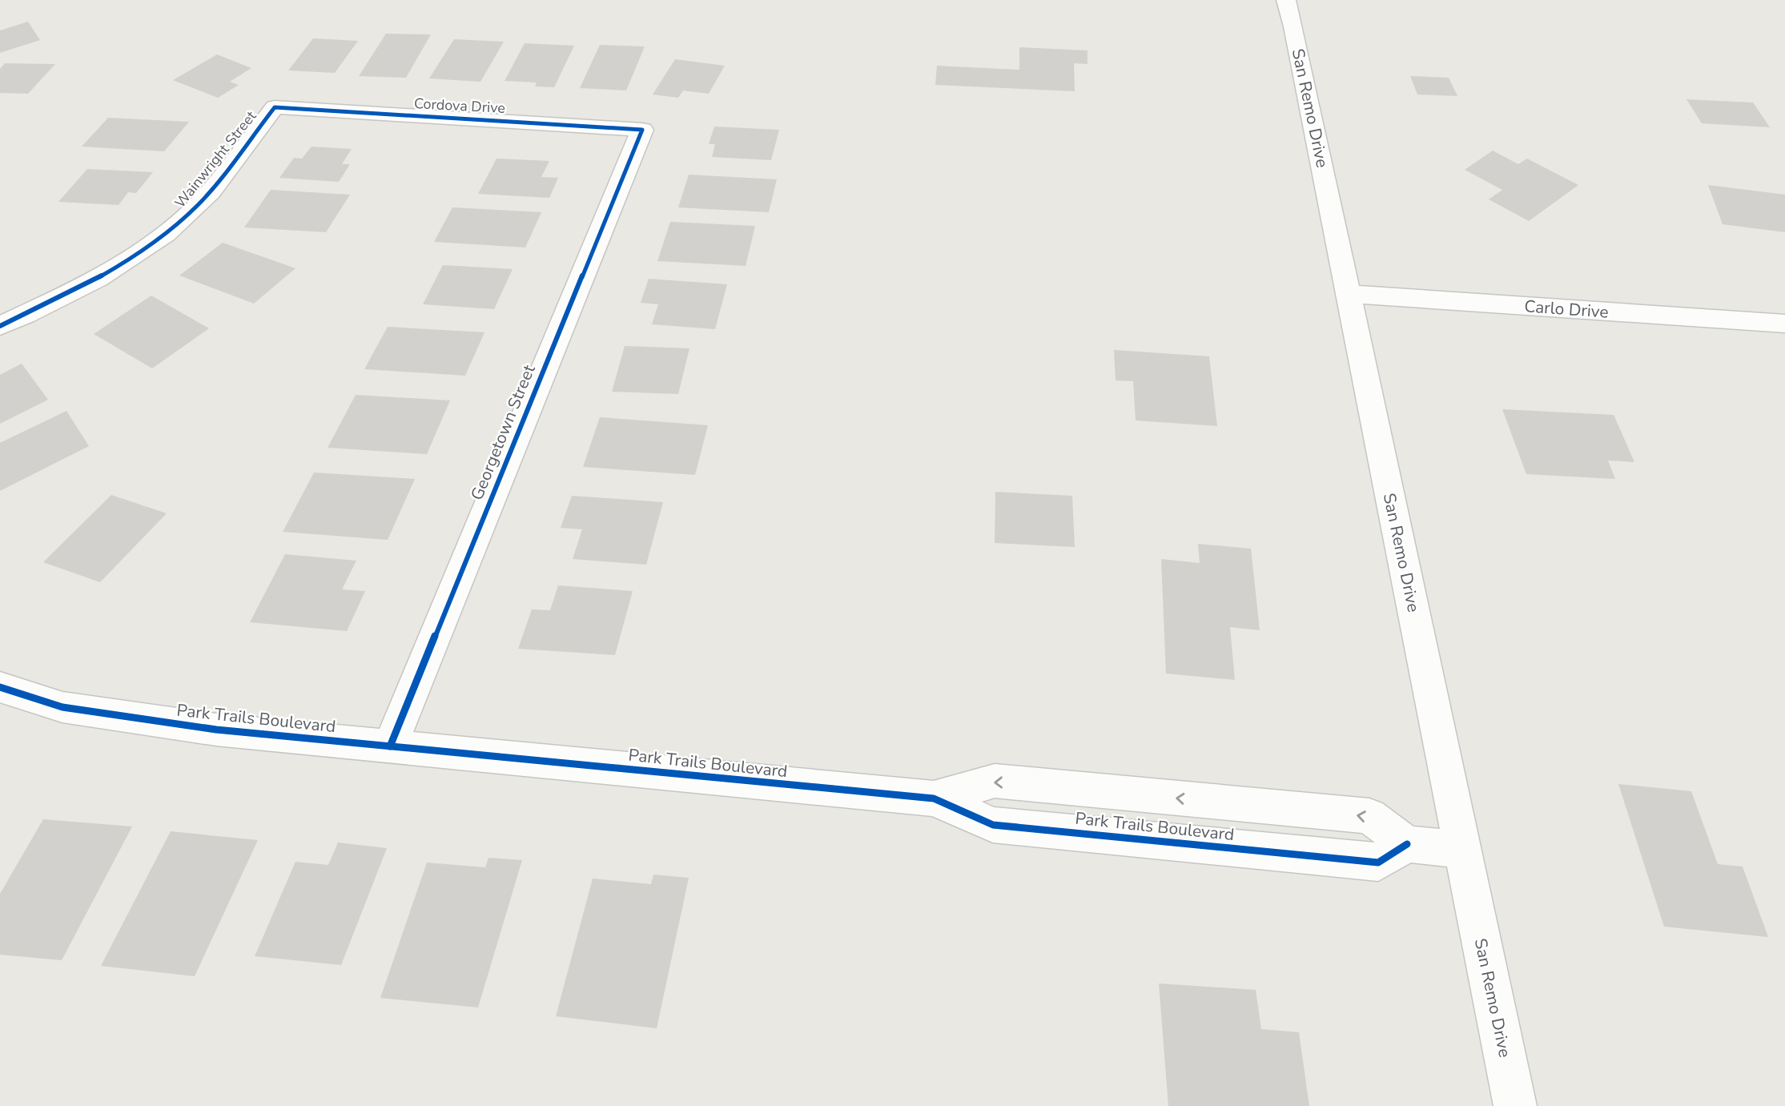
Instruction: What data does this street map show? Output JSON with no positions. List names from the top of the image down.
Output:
{
  "streets": {
    "street": [
      "Cordova Drive",
      "San Remo Drive",
      "Wainwright Street",
      "Carlo Drive",
      "Georgetown Street",
      "Park Trails Boulevard"
    ]
  },
  "crossings": [
    ["Cordova Drive", "Wainwright Street"],
    ["Cordova Drive", "Georgetown Street"],
    ["San Remo Drive", "Carlo Drive"],
    ["San Remo Drive", "Park Trails Boulevard"],
    ["Georgetown Street", "Park Trails Boulevard"]
  ]
}
